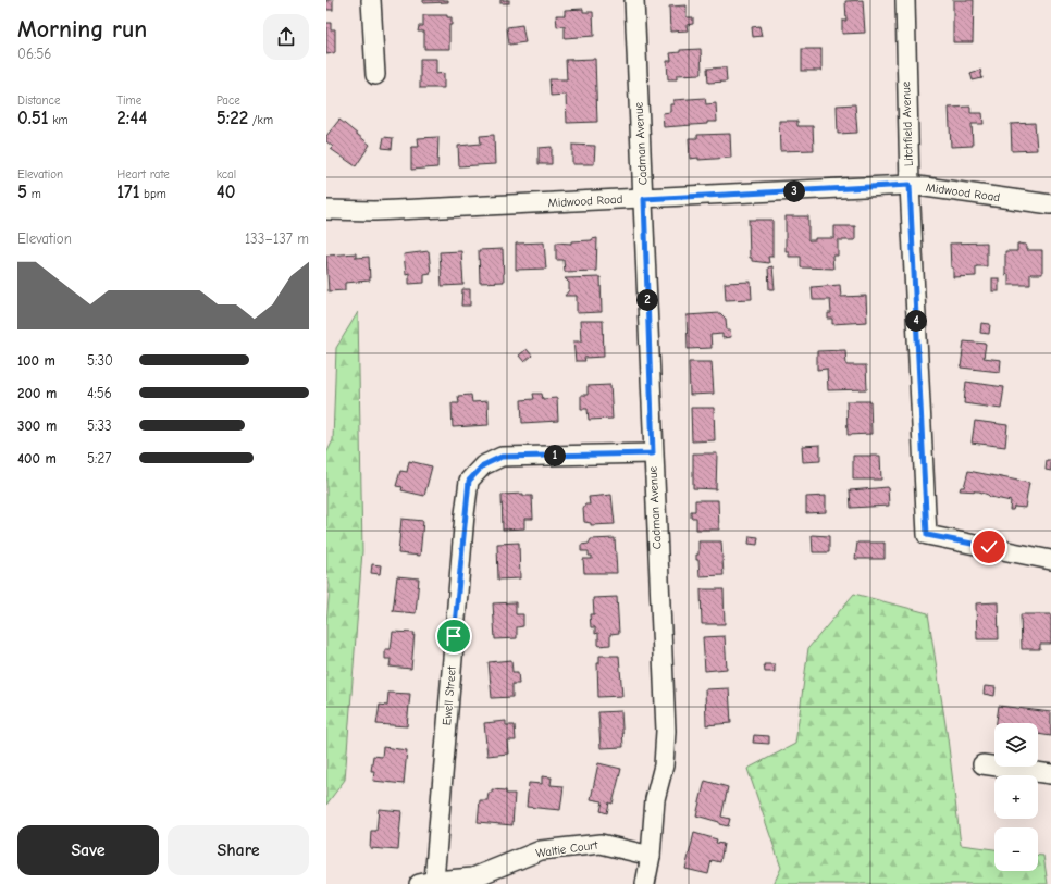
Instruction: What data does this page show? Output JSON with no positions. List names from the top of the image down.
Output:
{
  "streets": {
    "street": [
      "Litchfield Avenue",
      "Cadman Avenue",
      "Midwood Road",
      "Ewell Street",
      "Waltie Court"
    ]
  },
  "crossings": [
    ["Litchfield Avenue", "Midwood Road"],
    ["Cadman Avenue", "Midwood Road"],
    ["Cadman Avenue", "Ewell Street"],
    ["Cadman Avenue", "Waltie Court"],
    ["Ewell Street", "Waltie Court"]
  ],
  "page": {
    "heading": ["Morning run", "06:56"],
    "stats": [
      ["Distance", "0.51 km"],
      ["Time", "2:44"],
      ["Pace", "5:22 /km"],
      ["Elevation", "5 m"],
      ["Heart rate", "171 bpm"],
      ["kcal", "40"]
    ],
    "pins": [
      "3",
      "2",
      "4",
      "1"
    ],
    "chart": ["Elevation", "133–137 m"],
    "list": [
      {
        "name": "100 m",
        "note": "5:30"
      },
      {
        "name": "200 m",
        "note": "4:56"
      },
      {
        "name": "300 m",
        "note": "5:33"
      },
      {
        "name": "400 m",
        "note": "5:27"
      }
    ],
    "map_buttons": ["+", "−"],
    "buttons": ["Save", "Share"]
  }
}
